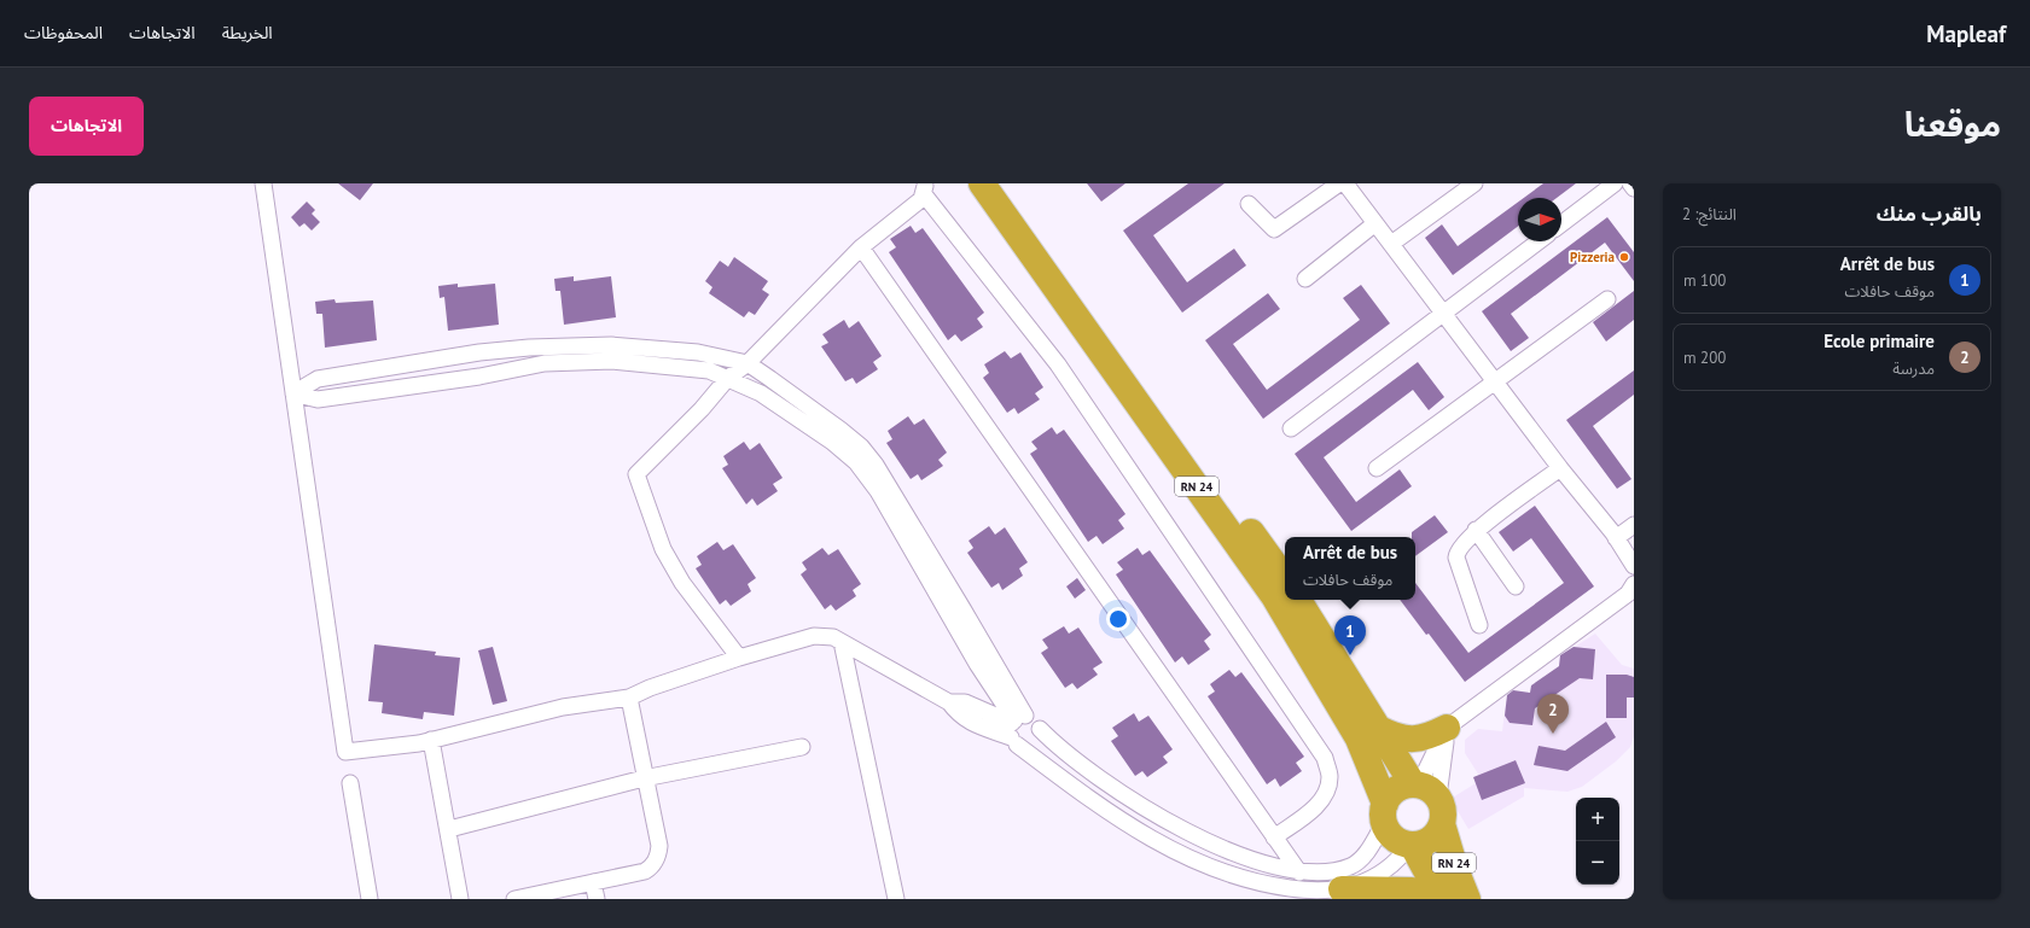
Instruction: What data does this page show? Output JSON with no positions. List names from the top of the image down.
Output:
{
  "streets": {
    "highway": ["RN 24"]
  },
  "places": ["Pizzeria"],
  "north": "right",
  "page": {
    "header": "Mapleaf",
    "nav": ["الخريطة", "الاتجاهات", "المحفوظات"],
    "title": "موقعنا",
    "buttons": "الاتجاهات",
    "heading": ["بالقرب منك", "النتائج: 2"],
    "list": [
      {
        "mark": "1",
        "name": "Arrêt de bus",
        "note": "موقف حافلات",
        "value": "100 m"
      },
      {
        "mark": "2",
        "name": "Ecole primaire",
        "note": "مدرسة",
        "value": "200 m"
      }
    ],
    "popup": ["Arrêt de bus", "موقف حافلات"],
    "pins": ["1", "2"],
    "map_buttons": ["+", "−"]
  }
}
